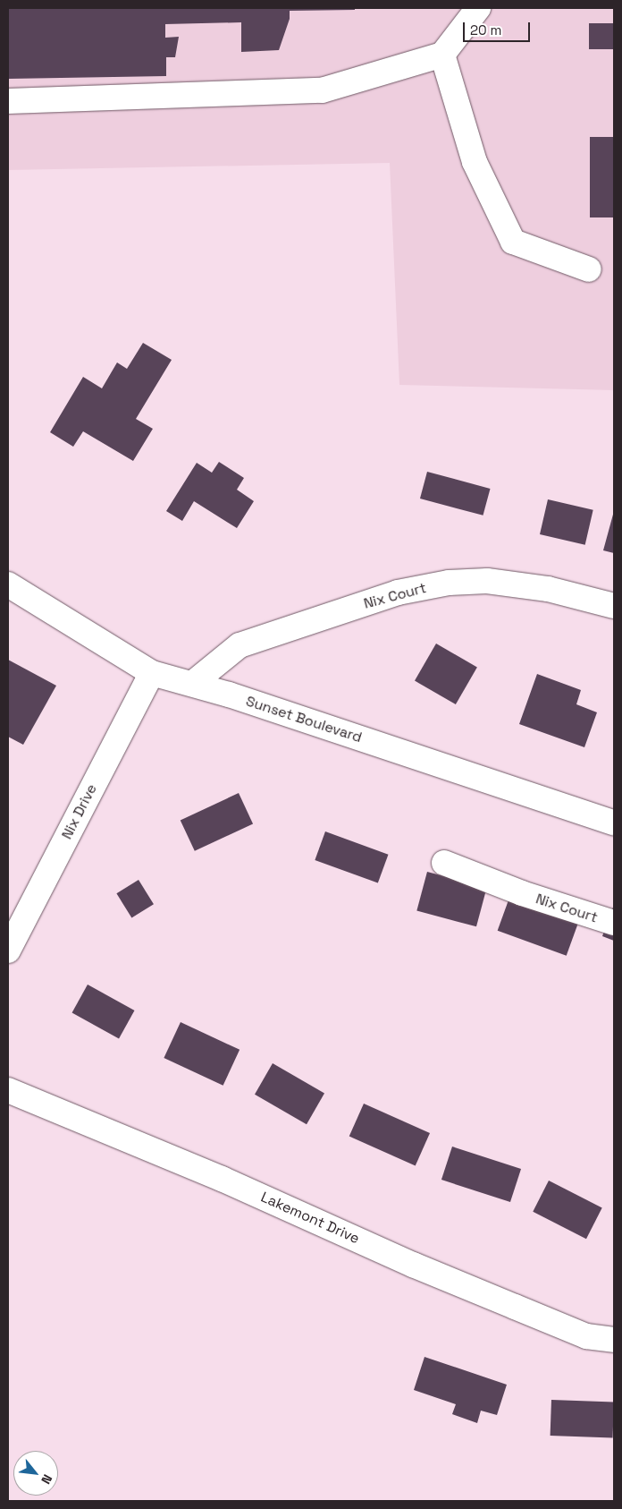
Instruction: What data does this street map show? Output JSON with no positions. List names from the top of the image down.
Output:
{
  "streets": {
    "street": [
      "Nix Court",
      "Sunset Boulevard",
      "Nix Drive",
      "Lakemont Drive"
    ]
  },
  "crossings": [
    ["Nix Court", "Sunset Boulevard"],
    ["Sunset Boulevard", "Nix Drive"]
  ],
  "scale_bar": "20 m",
  "north": "bottom right"
}
